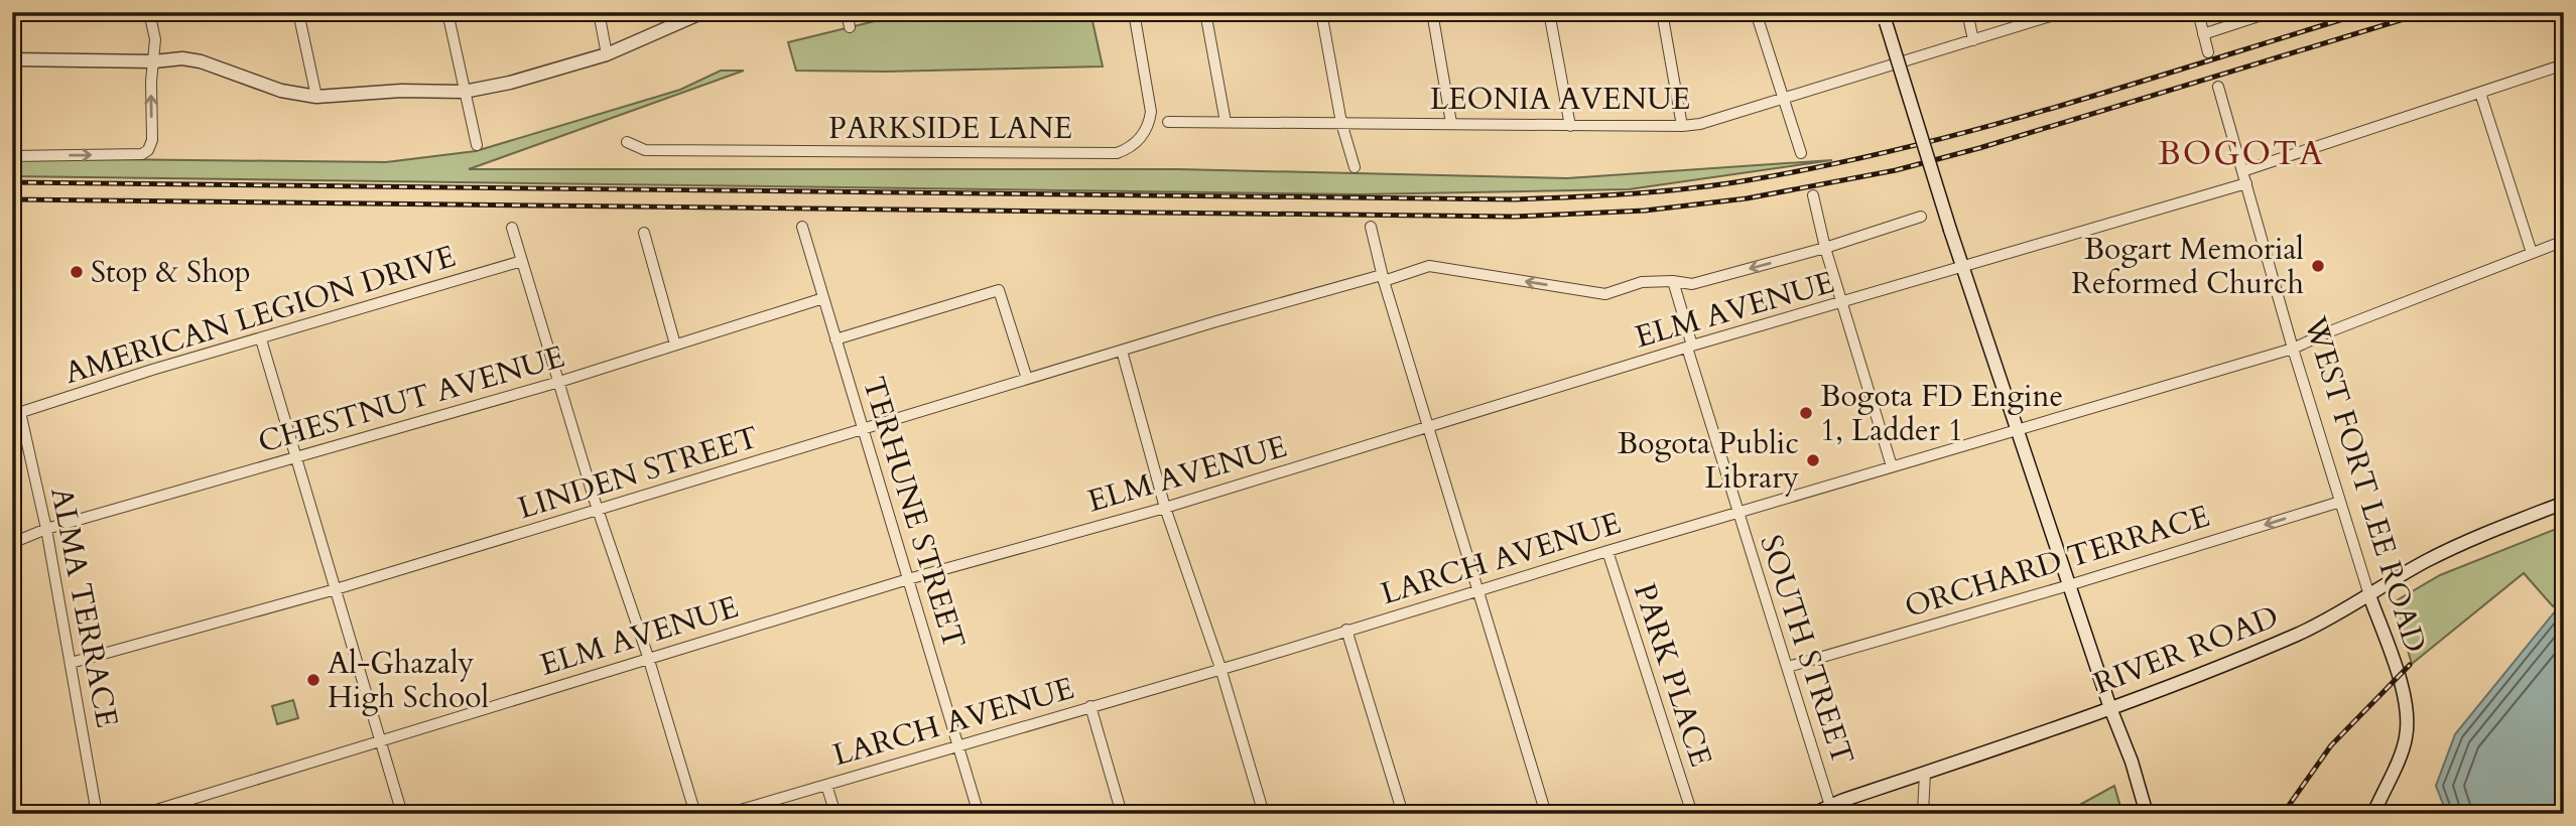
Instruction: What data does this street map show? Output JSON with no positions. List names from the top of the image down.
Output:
{
  "streets": {
    "main road": ["WEST FORT LEE ROAD", "RIVER ROAD"],
    "street": [
      "LEONIA AVENUE",
      "PARKSIDE LANE",
      "ELM AVENUE",
      "AMERICAN LEGION DRIVE",
      "CHESTNUT AVENUE",
      "LINDEN STREET",
      "TERHUNE STREET",
      "LARCH AVENUE",
      "ORCHARD TERRACE",
      "ALMA TERRACE",
      "SOUTH STREET",
      "PARK PLACE"
    ]
  },
  "crossings": [
    ["ELM AVENUE", "WEST FORT LEE ROAD"],
    ["ELM AVENUE", "TERHUNE STREET"],
    ["ELM AVENUE", "SOUTH STREET"],
    ["AMERICAN LEGION DRIVE", "ALMA TERRACE"],
    ["CHESTNUT AVENUE", "TERHUNE STREET"],
    ["CHESTNUT AVENUE", "ALMA TERRACE"],
    ["LINDEN STREET", "TERHUNE STREET"],
    ["LINDEN STREET", "ALMA TERRACE"],
    ["LINDEN STREET", "SOUTH STREET"],
    ["WEST FORT LEE ROAD", "LARCH AVENUE"],
    ["WEST FORT LEE ROAD", "ORCHARD TERRACE"],
    ["WEST FORT LEE ROAD", "RIVER ROAD"],
    ["TERHUNE STREET", "LARCH AVENUE"],
    ["LARCH AVENUE", "SOUTH STREET"],
    ["LARCH AVENUE", "PARK PLACE"],
    ["ORCHARD TERRACE", "SOUTH STREET"],
    ["SOUTH STREET", "RIVER ROAD"]
  ],
  "one_way": ["ORCHARD TERRACE"],
  "districts": ["BOGOTA"],
  "places": [
    "Bogart Memorial Reformed Church",
    "Stop & Shop",
    "Bogota FD Engine 1, Ladder 1",
    "Bogota Public Library",
    "Al-Ghazaly High School"
  ]
}
